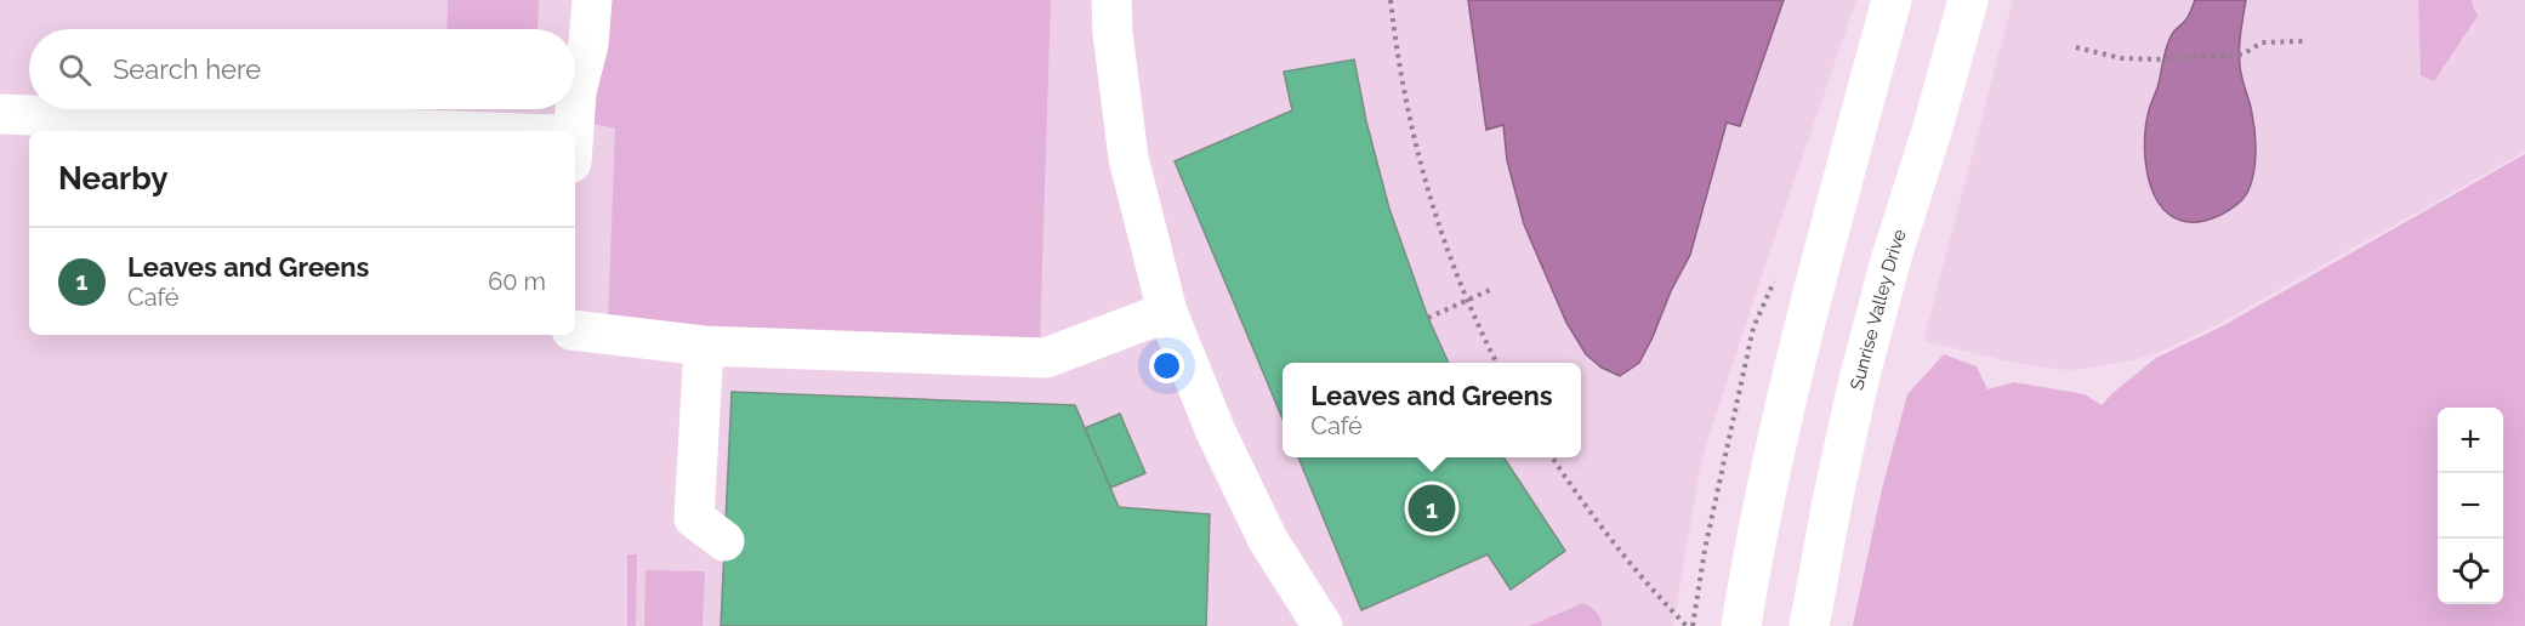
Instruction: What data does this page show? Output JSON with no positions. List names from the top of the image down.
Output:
{
  "streets": {
    "main road": ["Sunrise Valley Drive"]
  },
  "page": {
    "search": "Search here",
    "heading": "Nearby",
    "list": [
      {
        "mark": "1",
        "name": "Leaves and Greens",
        "note": "Café",
        "value": "60 m"
      }
    ],
    "popup": ["Leaves and Greens", "Café"],
    "map_buttons": ["+", "−"],
    "pins": "1"
  }
}
